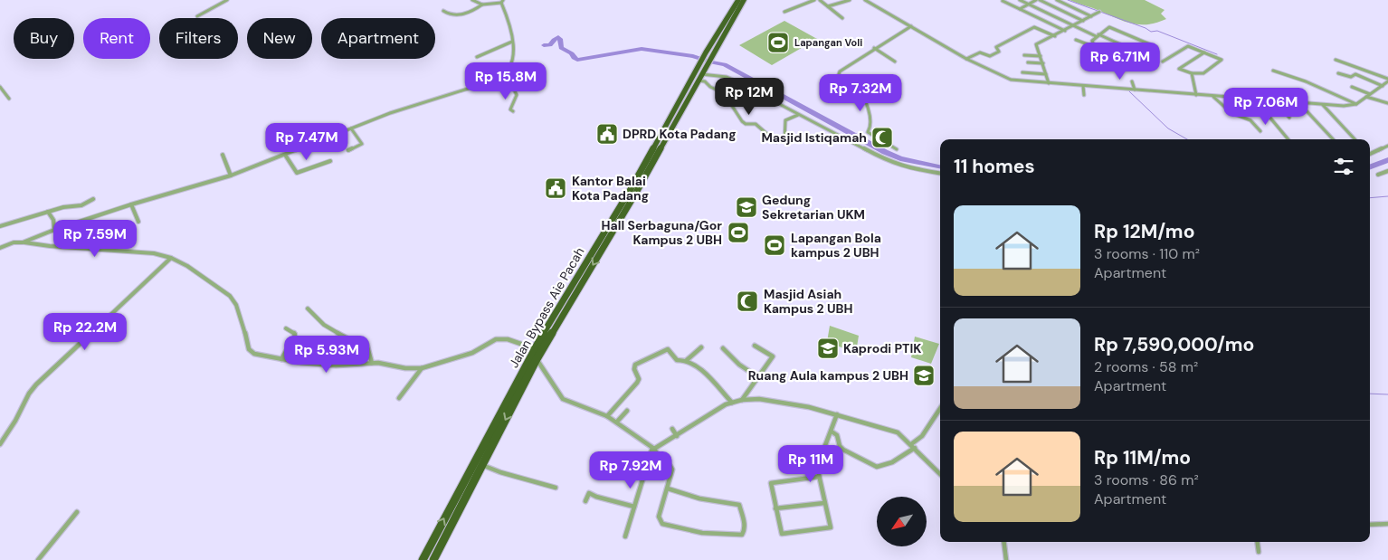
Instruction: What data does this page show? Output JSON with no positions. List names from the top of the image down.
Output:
{
  "streets": {
    "highway": ["Jalan Bypass Aie Pacah"]
  },
  "places": {
    "sports": ["Lapangan Voli", "Hall Serbaguna/Gor Kampus 2 UBH", "Lapangan Bola kampus 2 UBH"],
    "public building": ["DPRD Kota Padang", "Kantor Balai Kota Padang"],
    "mosque": ["Masjid Istiqamah", "Masjid Asiah Kampus 2 UBH"],
    "school or university": ["Gedung Sekretarian UKM", "Kaprodi PTIK", "Ruang Aula kampus 2 UBH"]
  },
  "north": "bottom left",
  "page": {
    "chip": [
      "Buy",
      "Rent",
      "Filters",
      "New",
      "Apartment"
    ],
    "price": [
      "Rp 6.71M",
      "Rp 15.8M",
      "Rp 7.32M",
      "Rp 12M",
      "Rp 7.06M",
      "Rp 7.47M",
      "Rp 7.59M",
      "Rp 22.2M",
      "Rp 5.93M",
      "Rp 11M",
      "Rp 7.92M"
    ],
    "heading": "11 homes",
    "list": [
      {
        "name": "Rp 12M/mo",
        "note": "3 rooms · 110 m² · Apartment"
      },
      {
        "name": "Rp 7,590,000/mo",
        "note": "2 rooms · 58 m² · Apartment"
      },
      {
        "name": "Rp 11M/mo",
        "note": "3 rooms · 86 m² · Apartment"
      }
    ]
  }
}
